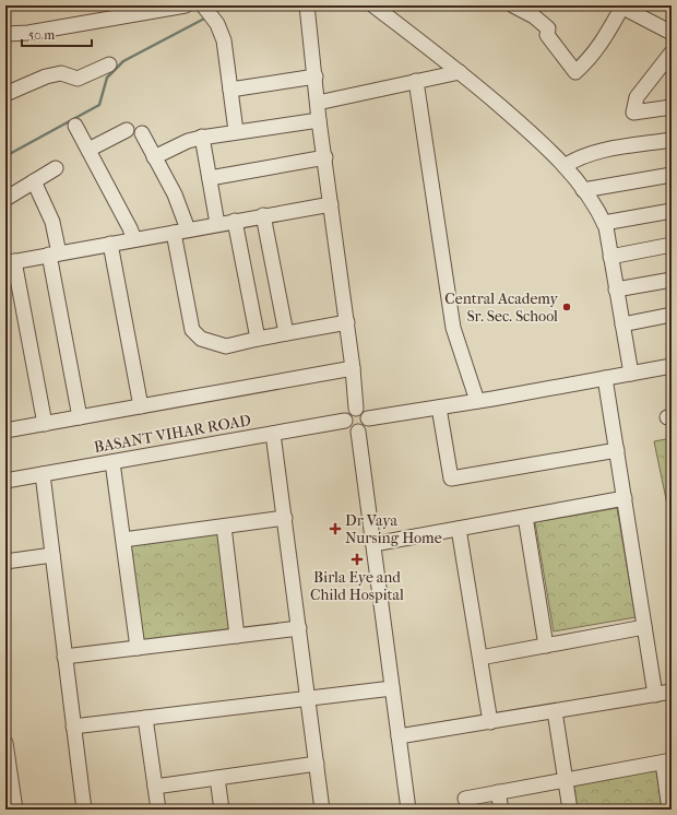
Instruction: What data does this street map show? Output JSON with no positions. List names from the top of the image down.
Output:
{
  "streets": {
    "street": ["BASANT VIHAR ROAD"]
  },
  "places": {
    "other": ["Central Academy Sr. Sec. School"],
    "health": ["Dr Vaya Nursing Home", "Birla Eye and Child Hospital"]
  },
  "scale_bar": "50 m"
}
